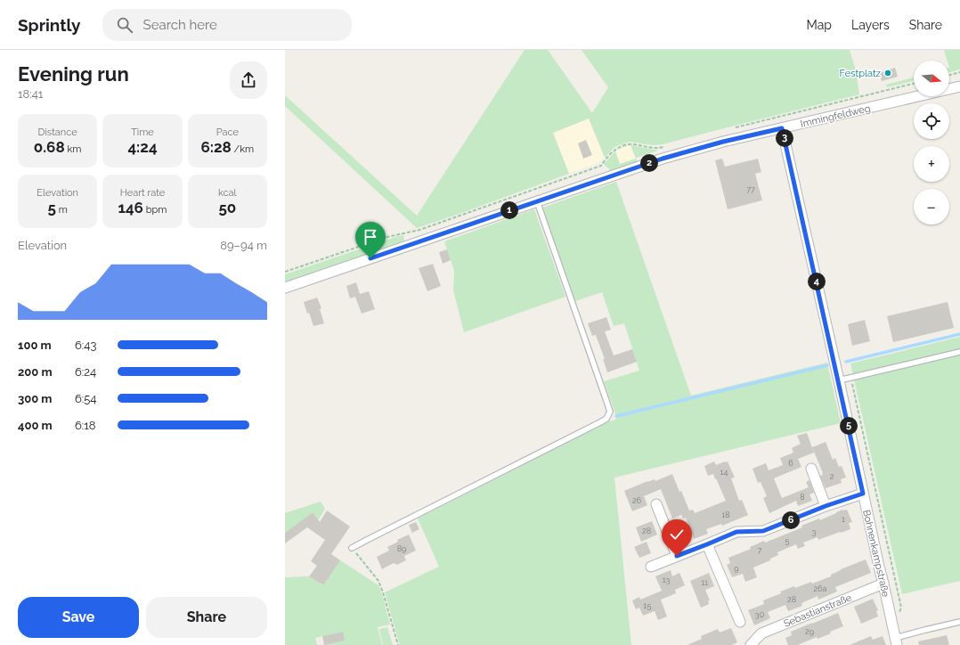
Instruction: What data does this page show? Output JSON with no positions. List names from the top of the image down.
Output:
{
  "streets": {
    "street": ["Immingfeldweg", "Bohnenkampstraße", "Sebastianstraße"]
  },
  "crossings": [
    ["Immingfeldweg", "Bohnenkampstraße"],
    ["Bohnenkampstraße", "Sebastianstraße"]
  ],
  "places": ["Festplatz"],
  "house_numbers": [
    "77",
    "6",
    "14",
    "2",
    "8",
    "26",
    "18",
    "1",
    "28",
    "3",
    "5",
    "89",
    "7",
    "9",
    "13",
    "11",
    "26a",
    "28",
    "15",
    "30",
    "29"
  ],
  "north": "right",
  "page": {
    "header": "Sprintly",
    "search": "Search here",
    "nav": ["Map", "Layers", "Share"],
    "heading": ["Evening run", "18:41"],
    "map_buttons": ["+", "−"],
    "stats": [
      ["Distance", "0.68 km"],
      ["Time", "4:24"],
      ["Pace", "6:28 /km"],
      ["Elevation", "5 m"],
      ["Heart rate", "146 bpm"],
      ["kcal", "50"]
    ],
    "pins": [
      "3",
      "2",
      "1",
      "4",
      "5",
      "6"
    ],
    "chart": ["Elevation", "89–94 m"],
    "list": [
      {
        "name": "100 m",
        "note": "6:43"
      },
      {
        "name": "200 m",
        "note": "6:24"
      },
      {
        "name": "300 m",
        "note": "6:54"
      },
      {
        "name": "400 m",
        "note": "6:18"
      }
    ],
    "buttons": ["Save", "Share"]
  }
}
